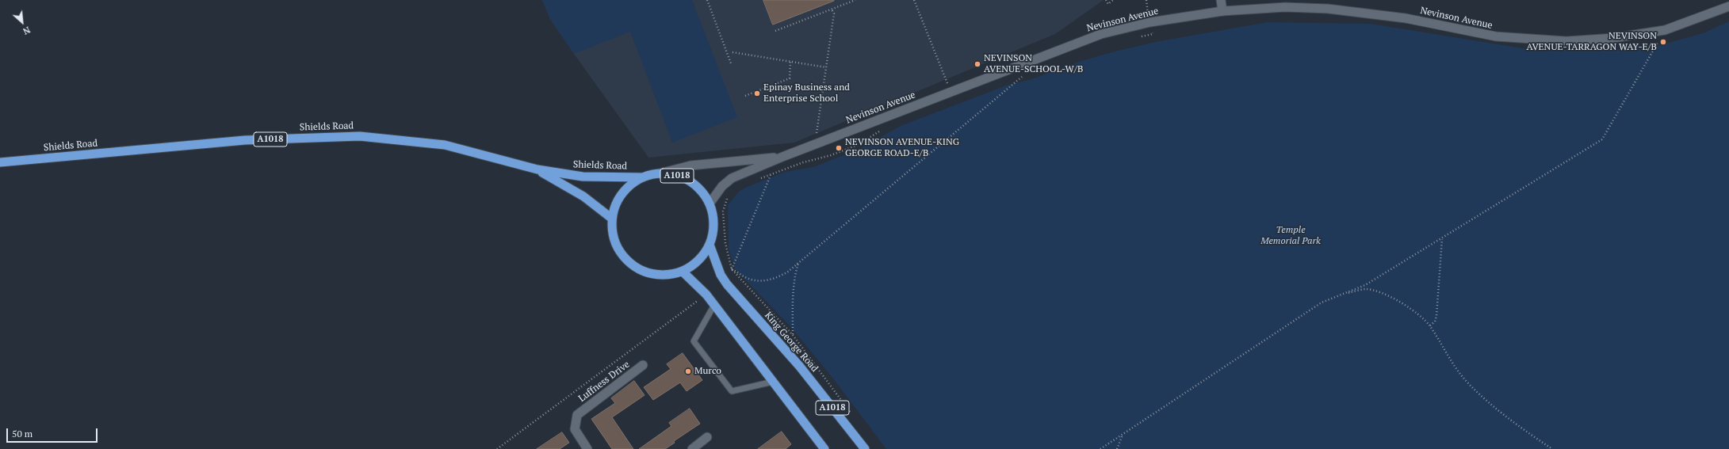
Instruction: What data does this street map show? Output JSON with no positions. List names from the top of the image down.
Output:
{
  "streets": {
    "highway": ["Shields Road", "A1018", "King George Road"],
    "street": ["Nevinson Avenue", "Luffness Drive"]
  },
  "crossings": [
    ["Nevinson Avenue", "Shields Road"],
    ["Nevinson Avenue", "A1018"],
    ["Nevinson Avenue", "King George Road"],
    ["Shields Road", "A1018"],
    ["Shields Road", "King George Road"],
    ["A1018", "King George Road"]
  ],
  "parks": ["Temple Memorial Park"],
  "places": [
    "NEVINSON AVENUE-TARRAGON WAY-E/B",
    "NEVINSON AVENUE-SCHOOL-W/B",
    "Epinay Business and Enterprise School",
    "NEVINSON AVENUE-KING GEORGE ROAD-E/B",
    "Murco"
  ],
  "scale_bar": "50 m",
  "north": "bottom right"
}
